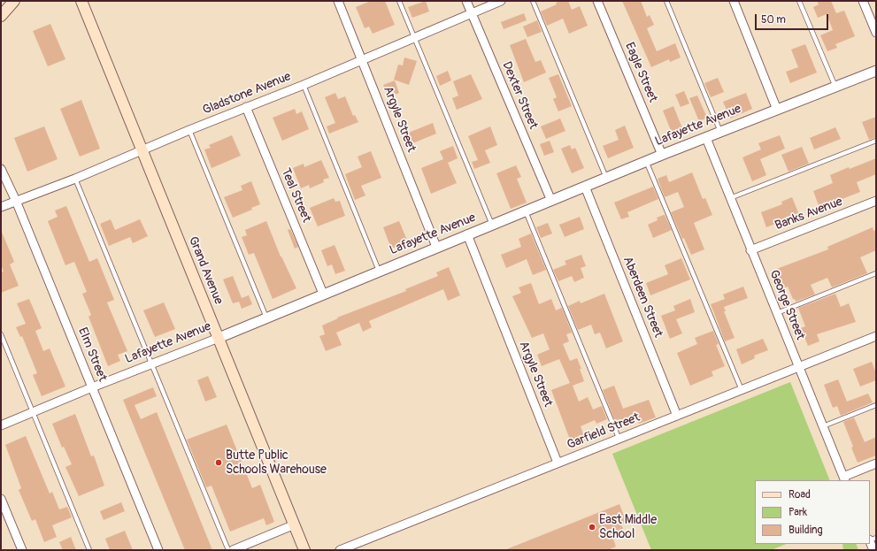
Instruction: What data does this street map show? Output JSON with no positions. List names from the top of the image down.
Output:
{
  "streets": {
    "main road": ["Grand Avenue"],
    "street": [
      "Eagle Street",
      "Gladstone Avenue",
      "Dexter Street",
      "Argyle Street",
      "Lafayette Avenue",
      "Teal Street",
      "Banks Avenue",
      "Aberdeen Street",
      "George Street",
      "Elm Street",
      "Garfield Street"
    ]
  },
  "crossings": [
    ["Eagle Street", "Lafayette Avenue"],
    ["Gladstone Avenue", "Dexter Street"],
    ["Gladstone Avenue", "Argyle Street"],
    ["Gladstone Avenue", "Teal Street"],
    ["Gladstone Avenue", "Grand Avenue"],
    ["Gladstone Avenue", "Elm Street"],
    ["Dexter Street", "Lafayette Avenue"],
    ["Argyle Street", "Lafayette Avenue"],
    ["Argyle Street", "Garfield Street"],
    ["Lafayette Avenue", "Teal Street"],
    ["Lafayette Avenue", "Grand Avenue"],
    ["Lafayette Avenue", "Aberdeen Street"],
    ["Lafayette Avenue", "George Street"],
    ["Lafayette Avenue", "Elm Street"],
    ["Banks Avenue", "George Street"],
    ["Aberdeen Street", "Garfield Street"],
    ["George Street", "Garfield Street"]
  ],
  "places": ["Butte Public Schools Warehouse", "East Middle School"],
  "legend": ["Road", "Park", "Building"],
  "scale_bar": "50 m"
}
